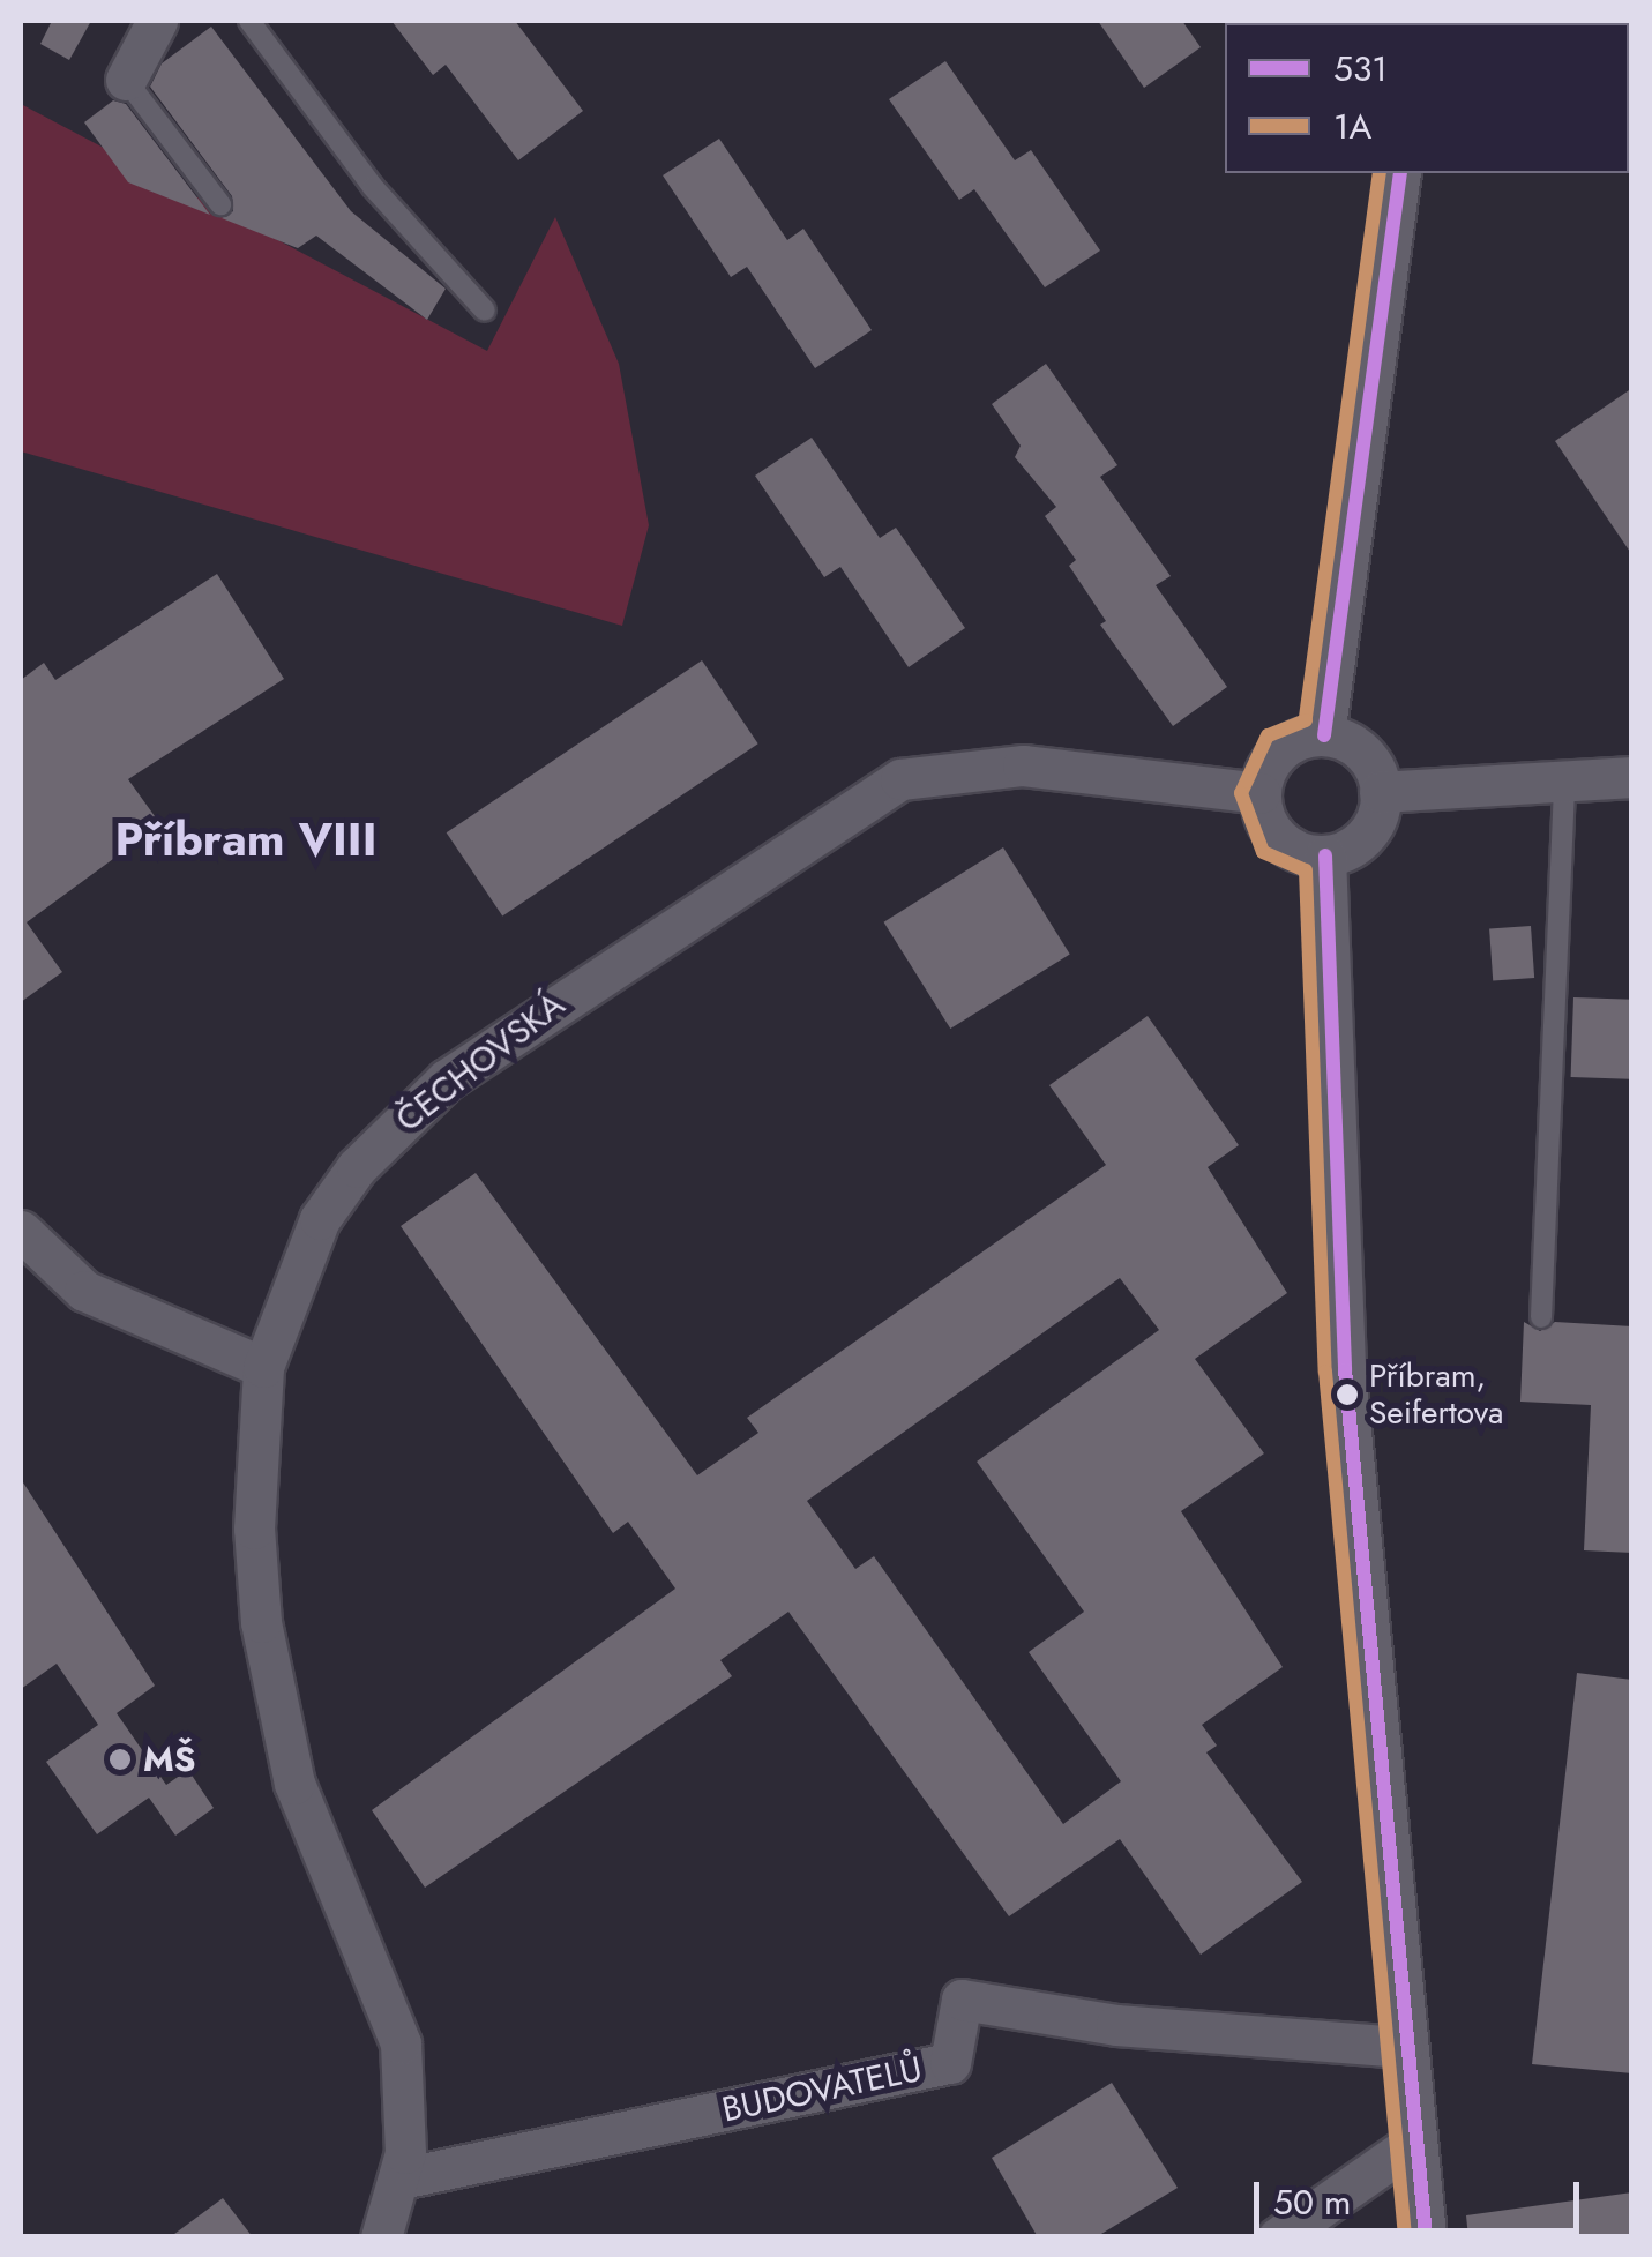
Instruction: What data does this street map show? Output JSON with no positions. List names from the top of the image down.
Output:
{
  "streets": {
    "street": ["ČECHOVSKÁ", "BUDOVATELŮ"]
  },
  "crossings": [
    ["ČECHOVSKÁ", "BUDOVATELŮ"]
  ],
  "districts": ["Příbram VIII"],
  "places": ["Příbram, Seifertova", "MŠ"],
  "lines": ["transit line 531", "transit line 1A"],
  "legend": ["531", "1A"],
  "scale_bar": "50 m"
}
